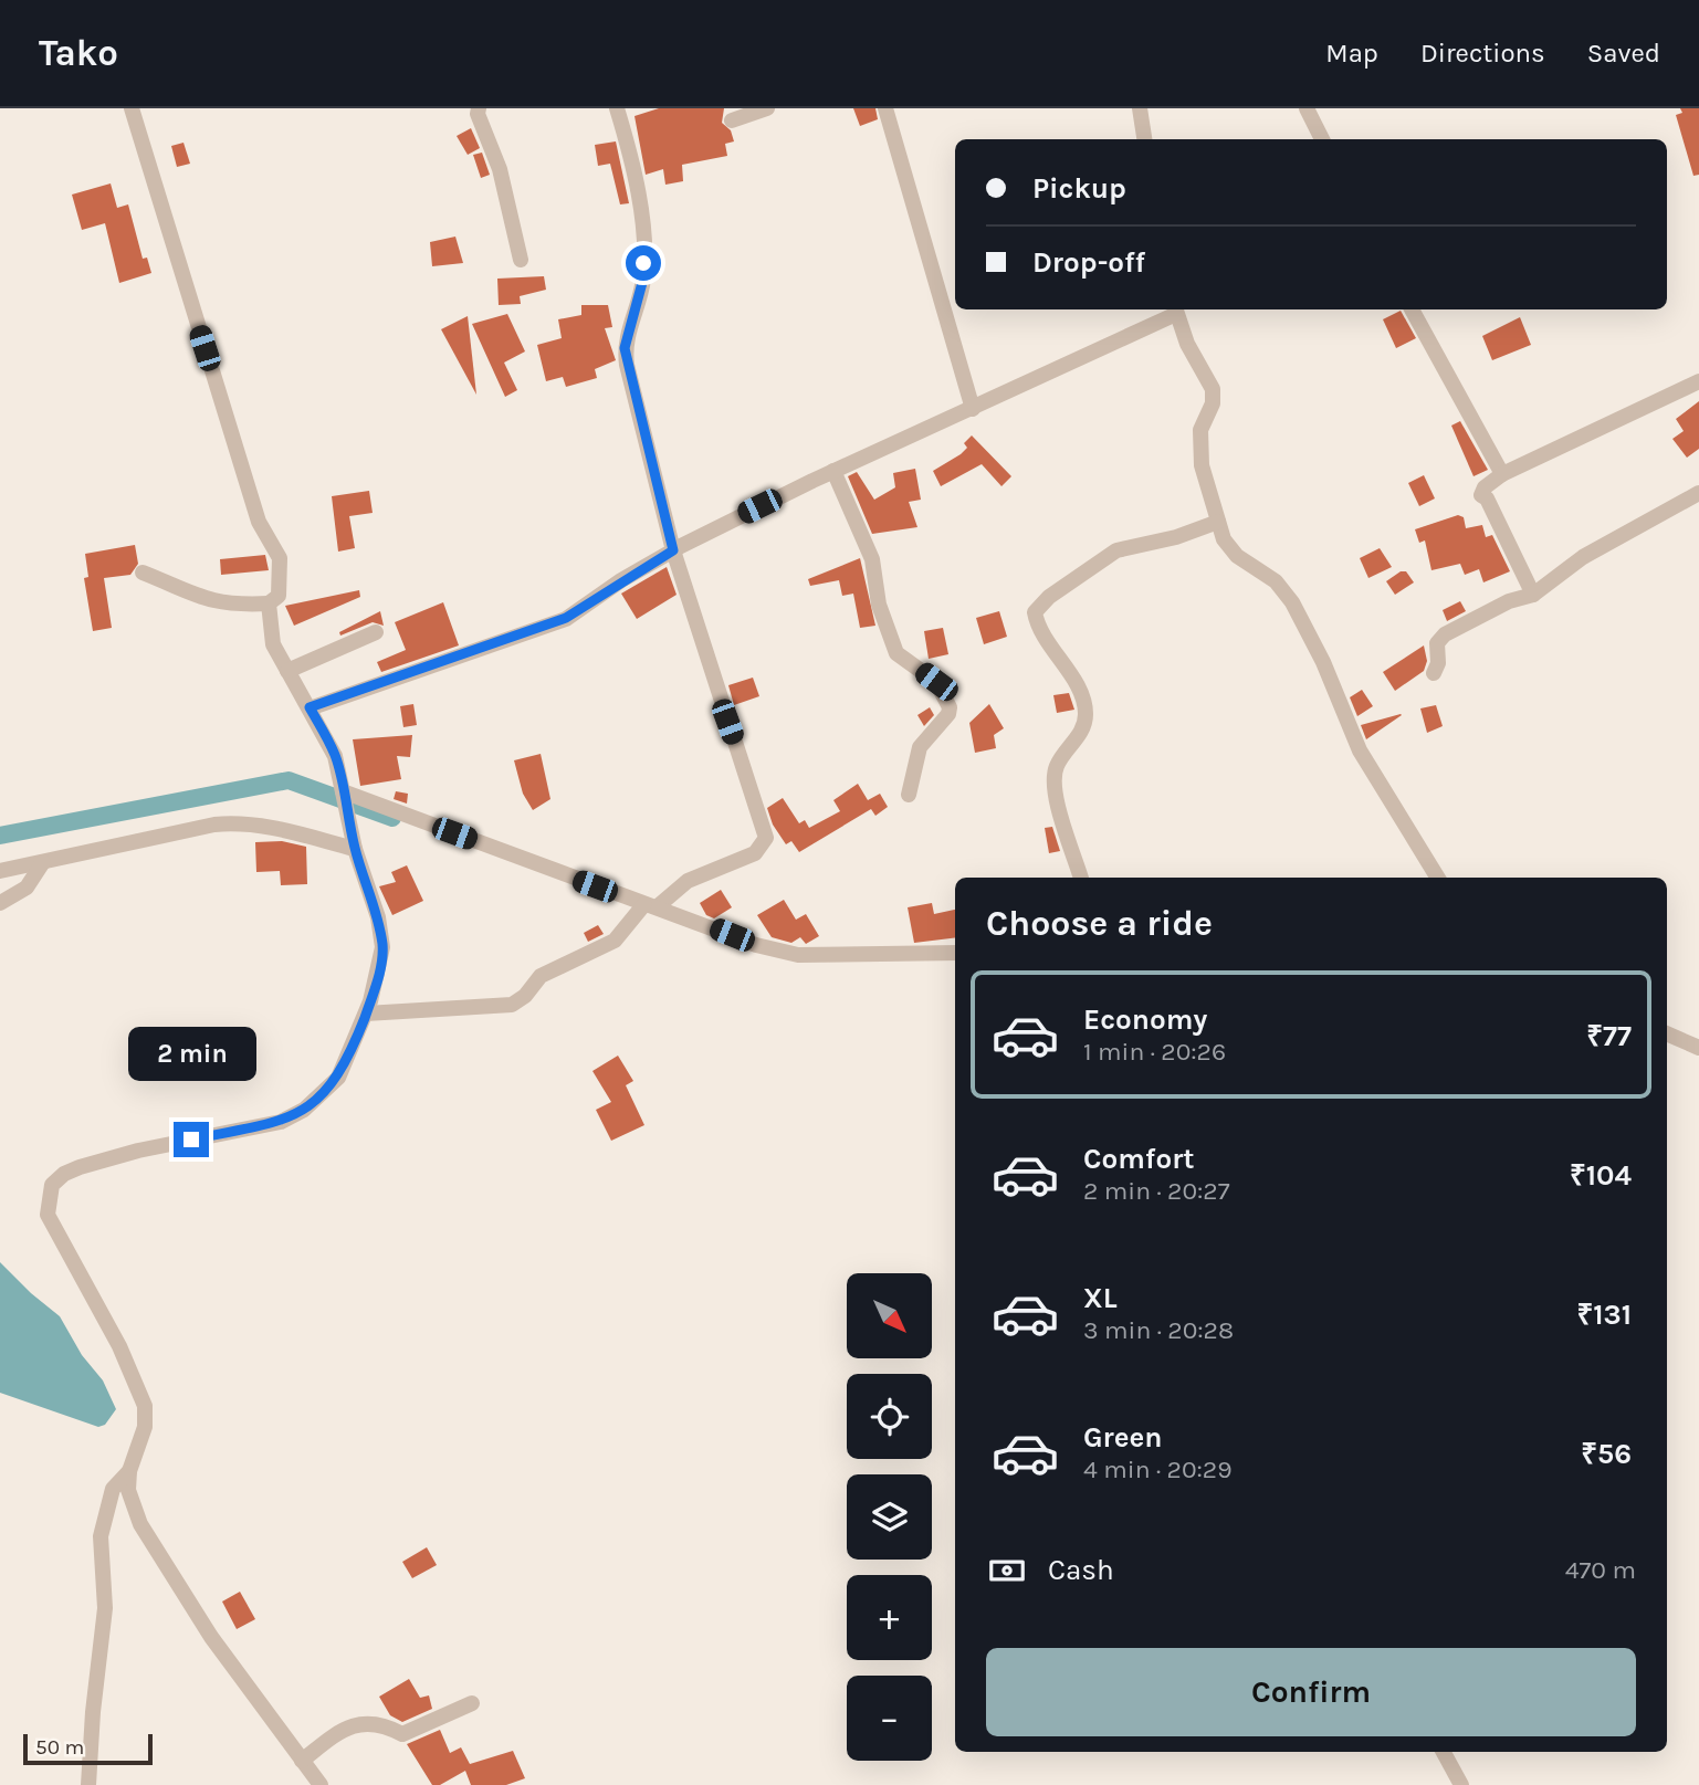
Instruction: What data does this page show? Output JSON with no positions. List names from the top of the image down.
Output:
{
  "scale_bar": "50 m",
  "north": "bottom right",
  "page": {
    "header": "Tako",
    "nav": ["Map", "Directions", "Saved"],
    "banner": ["Pickup", "Drop-off"],
    "heading": "Choose a ride",
    "list": [
      {
        "name": "Economy",
        "note": "1 min · 20:26",
        "value": "₹77"
      },
      {
        "name": "Comfort",
        "note": "2 min · 20:27",
        "value": "₹104"
      },
      {
        "name": "XL",
        "note": "3 min · 20:28",
        "value": "₹131"
      },
      {
        "name": "Green",
        "note": "4 min · 20:29",
        "value": "₹56"
      }
    ],
    "bubble": "2 min",
    "map_buttons": ["+", "−"],
    "pay": ["Cash", "470 m"],
    "buttons": "Confirm",
    "scale": "50 m"
  }
}
